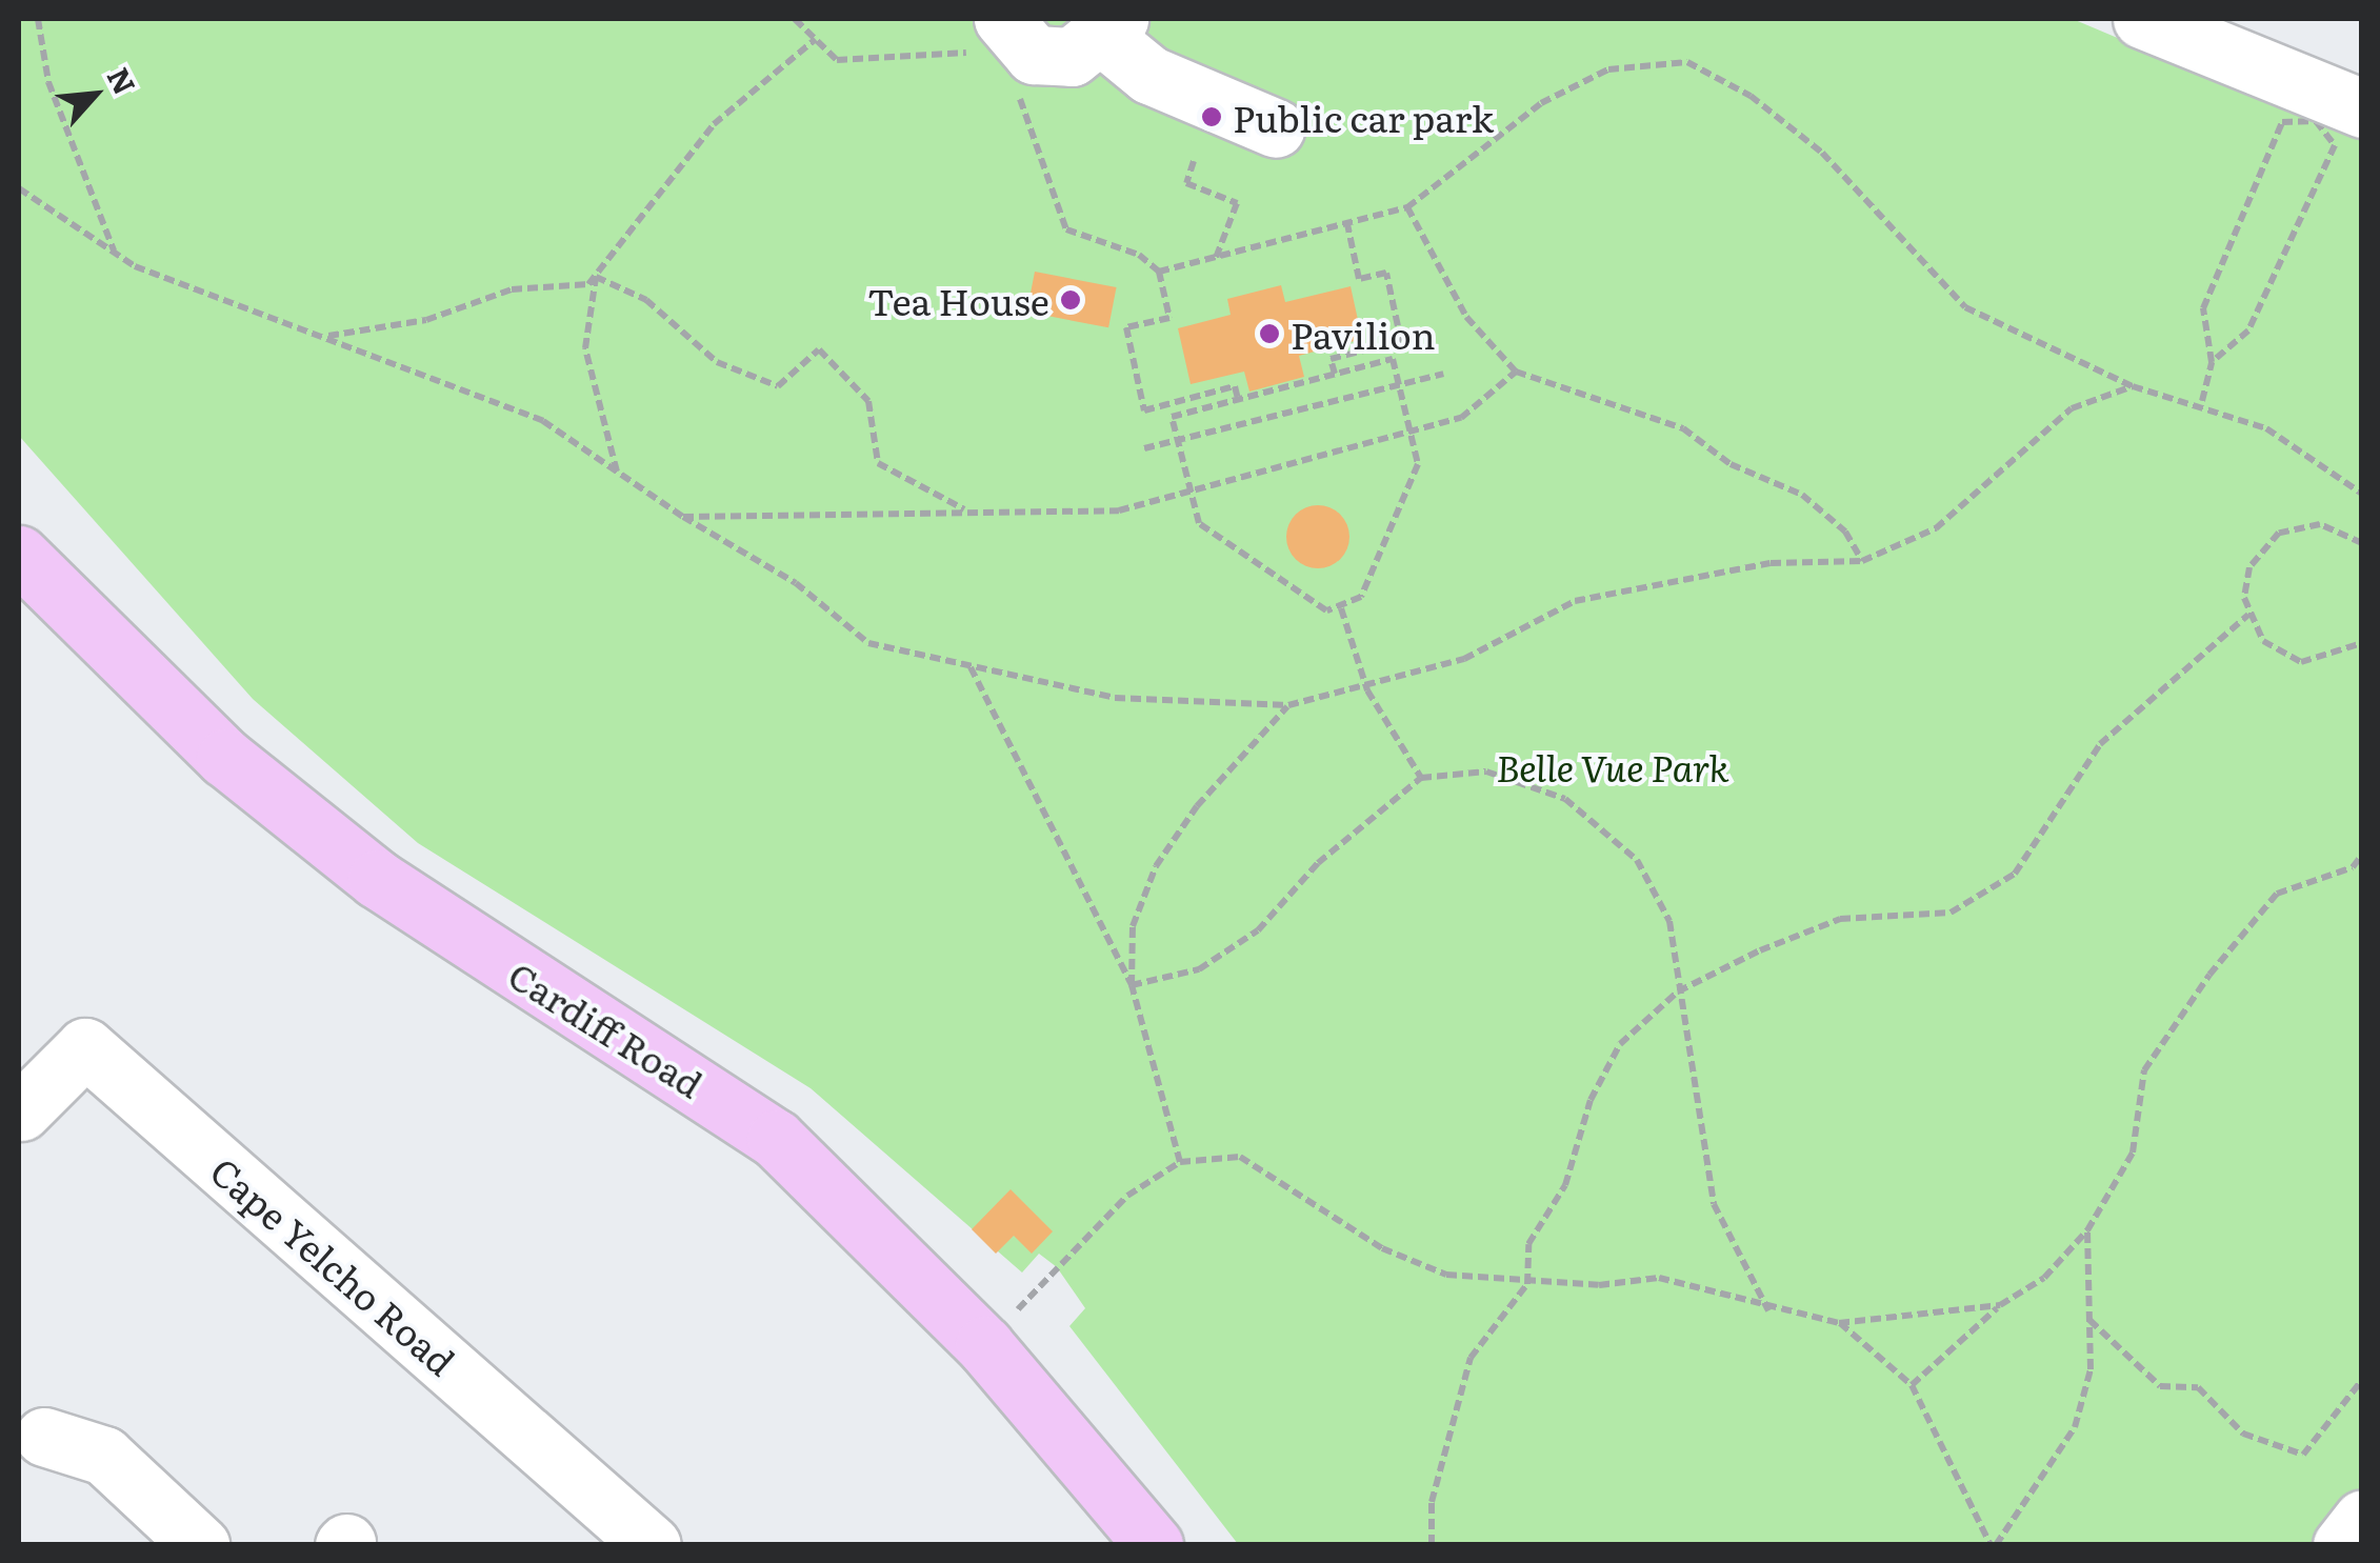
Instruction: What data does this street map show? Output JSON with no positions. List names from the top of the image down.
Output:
{
  "streets": {
    "main road": ["Cardiff Road"],
    "street": ["Cape Yelcho Road"]
  },
  "parks": ["Belle Vue Park"],
  "places": ["Public car park", "Tea House", "Pavilion"],
  "north": "top right"
}
